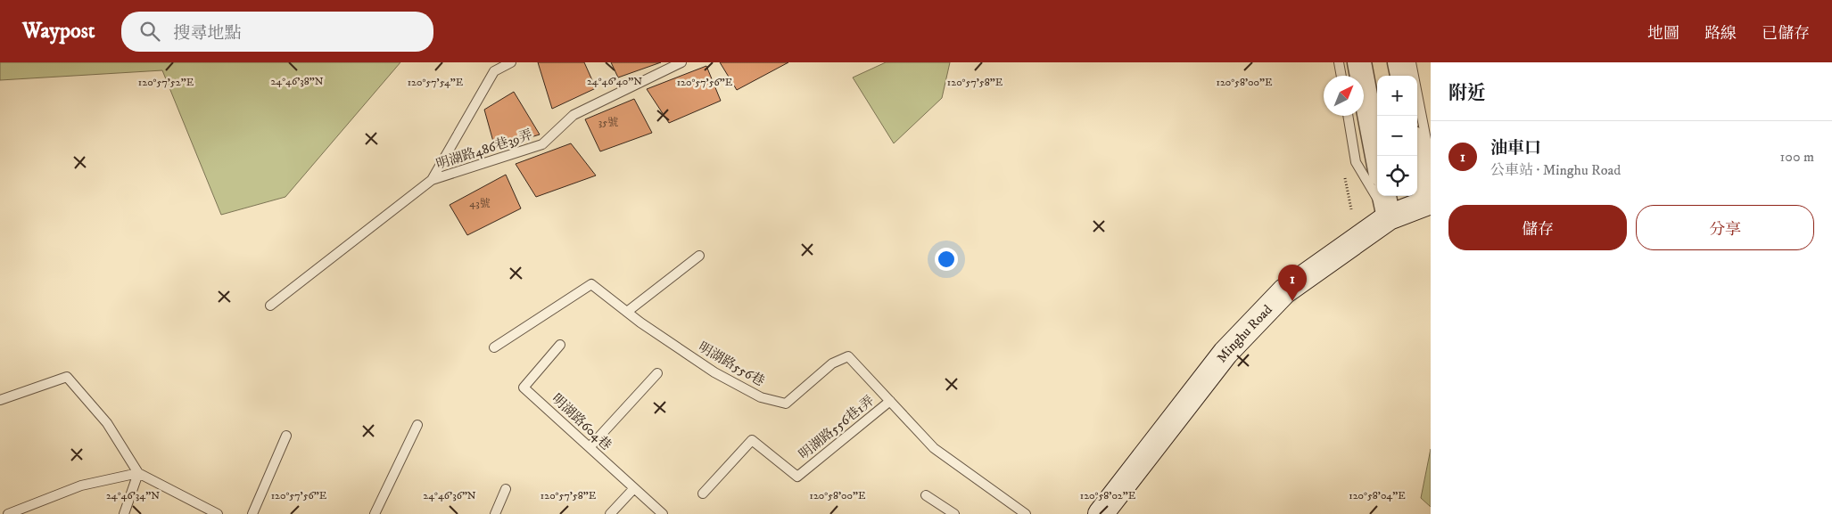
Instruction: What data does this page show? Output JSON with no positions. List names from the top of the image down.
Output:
{
  "streets": {
    "main road": ["Minghu Road"],
    "lane": [
      "明湖路486巷39弄",
      "明湖路556巷",
      "明湖路604巷",
      "明湖路556巷1弄"
    ]
  },
  "crossings": [
    ["明湖路556巷", "明湖路556巷1弄"]
  ],
  "house_numbers": ["35號", "43號"],
  "north": "top right",
  "page": {
    "header": "Waypost",
    "search": "搜尋地點",
    "nav": ["地圖", "路線", "已儲存"],
    "heading": "附近",
    "map_buttons": ["+", "−"],
    "list": [
      {
        "mark": "1",
        "name": "油車口",
        "note": "公車站 · Minghu Road",
        "value": "100 m"
      }
    ],
    "buttons": ["儲存", "分享"],
    "pins": "1"
  },
  "coordinates": [
    "24°46'38\"N",
    "24°46'40\"N",
    "120°57'52\"E",
    "120°57'54\"E",
    "120°58'00\"E",
    "120°57'56\"E",
    "120°57'58\"E",
    "120°58'02\"E",
    "120°58'04\"E",
    "24°46'34\"N",
    "24°46'36\"N"
  ]
}
